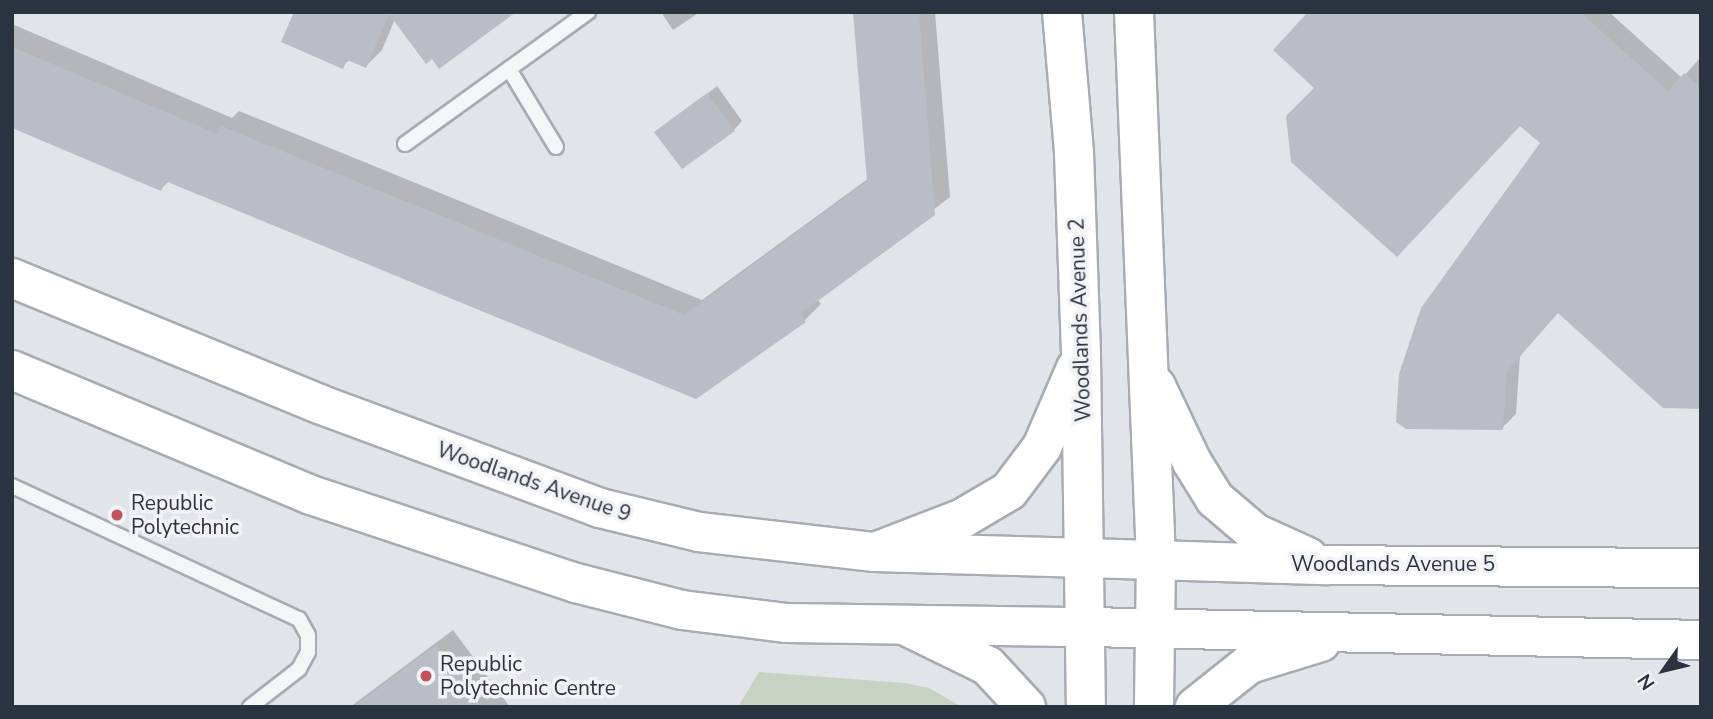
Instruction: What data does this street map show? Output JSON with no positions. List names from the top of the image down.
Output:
{
  "streets": {
    "main road": ["Woodlands Avenue 2", "Woodlands Avenue 9", "Woodlands Avenue 5"]
  },
  "crossings": [
    ["Woodlands Avenue 2", "Woodlands Avenue 9"],
    ["Woodlands Avenue 2", "Woodlands Avenue 5"],
    ["Woodlands Avenue 9", "Woodlands Avenue 5"]
  ],
  "places": ["Republic Polytechnic", "Republic Polytechnic Centre"],
  "north": "bottom left"
}
